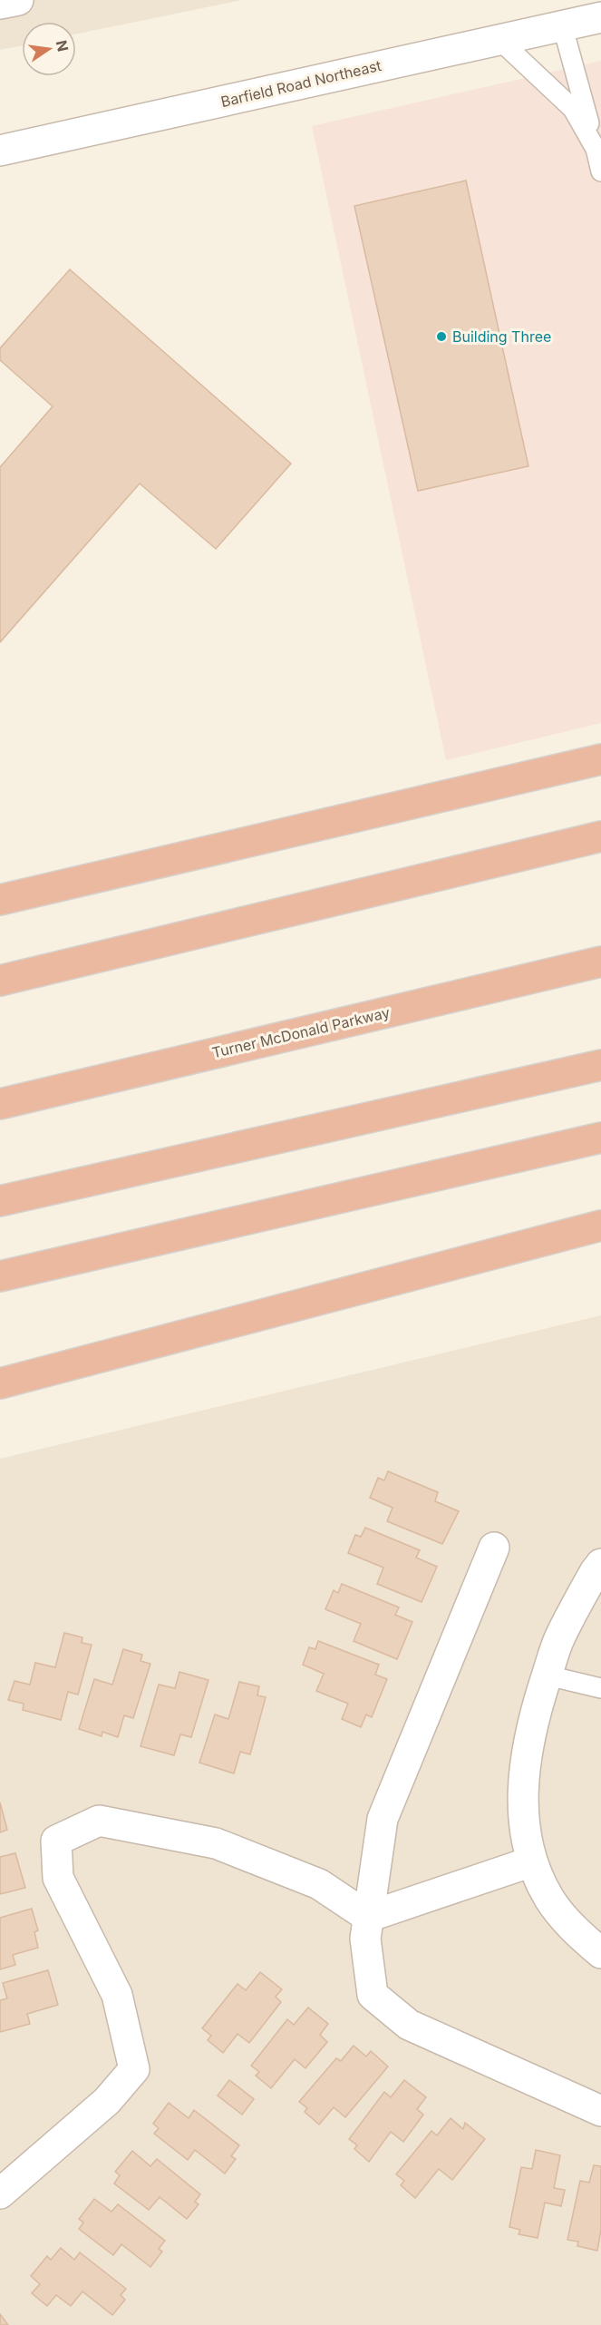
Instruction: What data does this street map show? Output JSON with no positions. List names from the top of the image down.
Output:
{
  "streets": {
    "highway": ["Turner McDonald Parkway"],
    "street": ["Barfield Road Northeast"]
  },
  "places": ["Building Three"],
  "north": "right"
}
